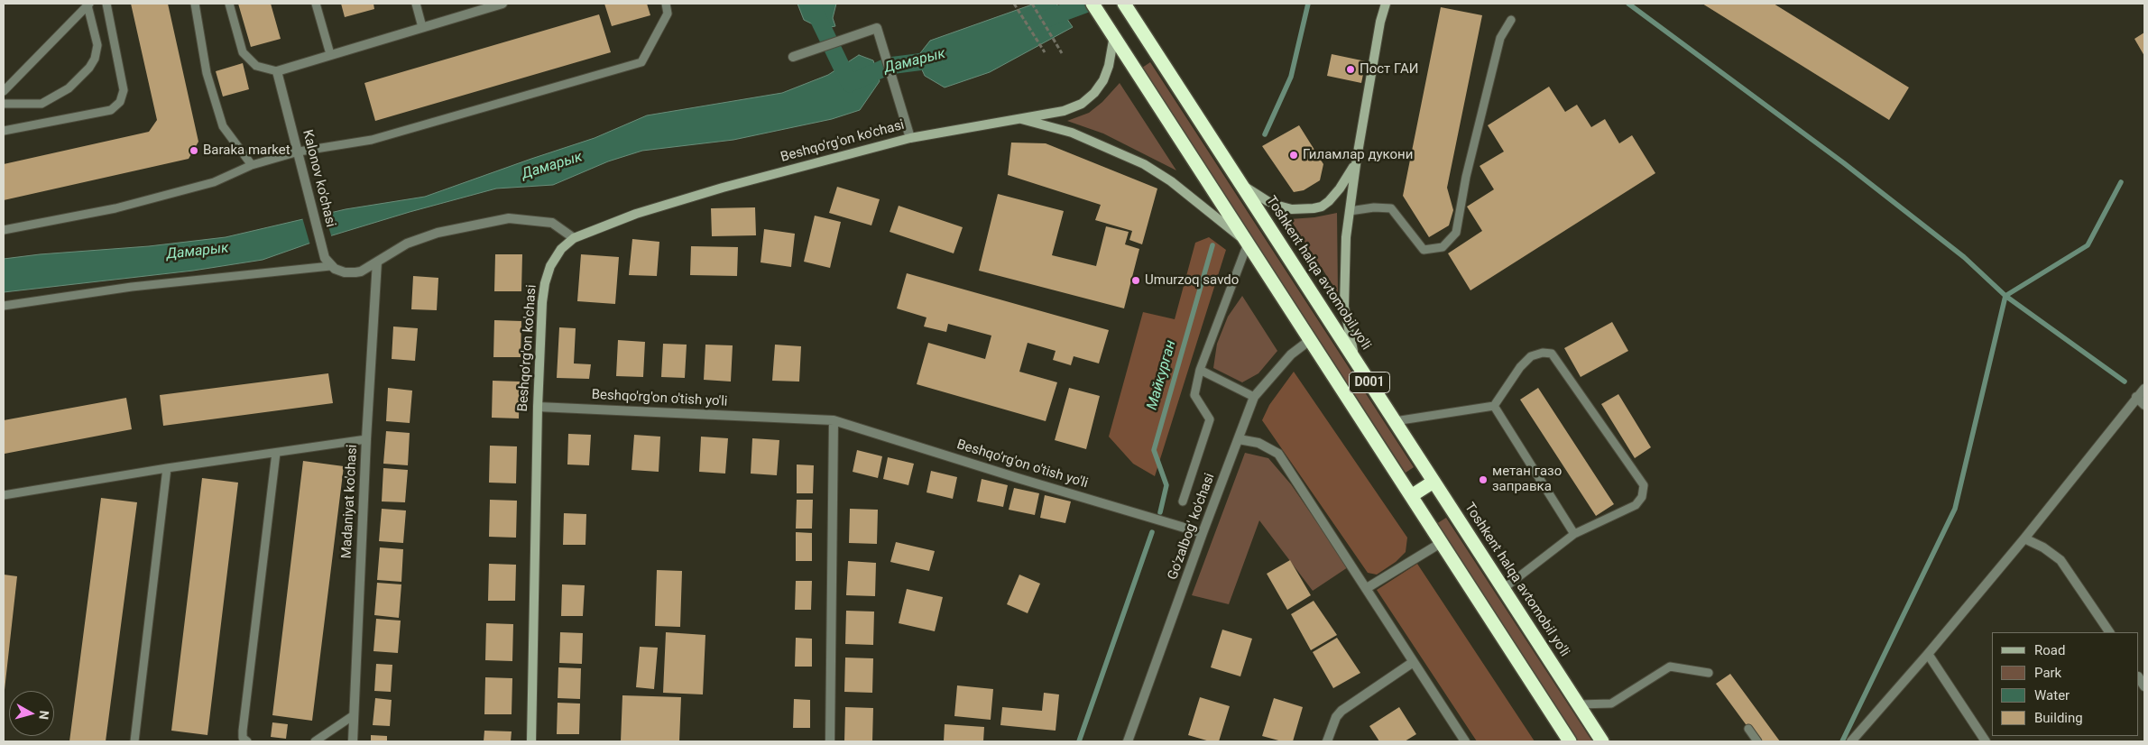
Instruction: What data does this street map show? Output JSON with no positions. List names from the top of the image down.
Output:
{
  "streets": {
    "highway": ["Toshkent halqa avtomobil yo'li", "D001"],
    "main road": ["Beshqo'rg'on ko'chasi"],
    "street": [
      "Kalonov ko'chasi",
      "Beshqo'rg'on o'tish yo'li",
      "Madaniyat ko'chasi",
      "Go'zalbog' ko'chasi"
    ]
  },
  "crossings": [
    ["Beshqo'rg'on ko'chasi", "D001"],
    ["Beshqo'rg'on ko'chasi", "Beshqo'rg'on o'tish yo'li"],
    ["D001", "Go'zalbog' ko'chasi"],
    ["Beshqo'rg'on o'tish yo'li", "Go'zalbog' ko'chasi"]
  ],
  "water": ["Дамарык", "Майкурган"],
  "places": [
    "Пост ГАИ",
    "Baraka market",
    "Гиламлар дукони",
    "Umurzoq savdo",
    "метан газо заправка"
  ],
  "legend": [
    "Road",
    "Park",
    "Water",
    "Building"
  ],
  "north": "right"
}
